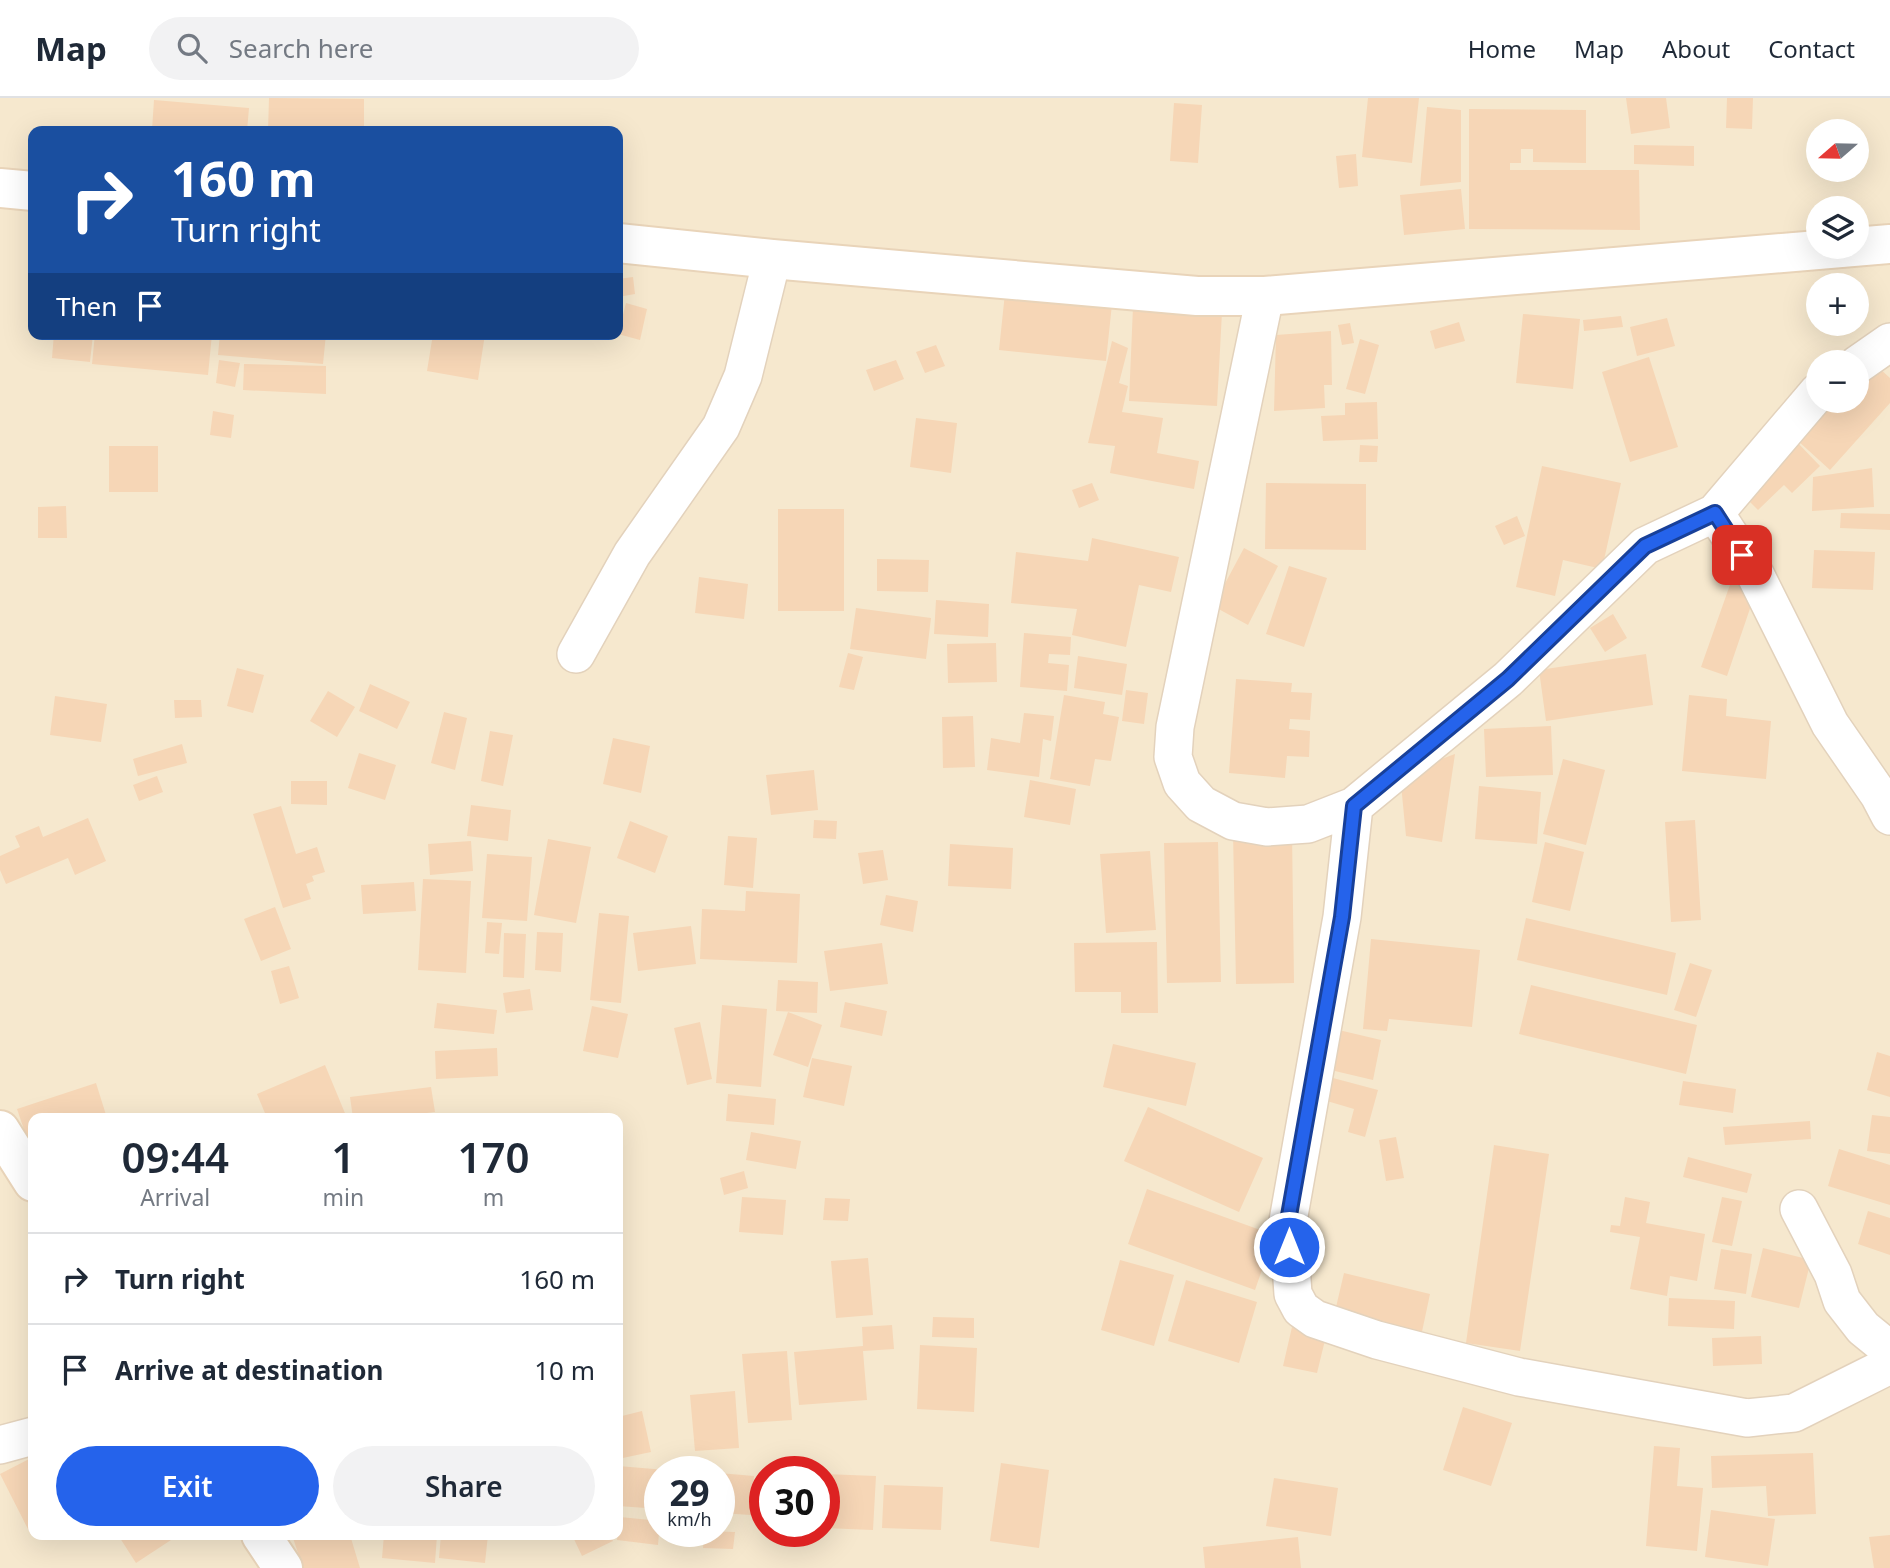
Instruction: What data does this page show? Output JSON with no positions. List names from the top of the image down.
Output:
{
  "north": "left",
  "page": {
    "header": "Map",
    "search": "Search here",
    "nav": [
      "Home",
      "Map",
      "About",
      "Contact"
    ],
    "map_buttons": ["+", "−"],
    "turn": ["160 m", "Turn right"],
    "then": "Then",
    "eta": [
      "09:44",
      "Arrival",
      "1",
      "min",
      "170",
      "m"
    ],
    "list": [
      {
        "name": "Turn right",
        "value": "160 m"
      },
      {
        "name": "Arrive at destination",
        "value": "10 m"
      }
    ],
    "buttons": ["Exit", "Share"],
    "speed": "29 km/h",
    "limit": "30"
  }
}
